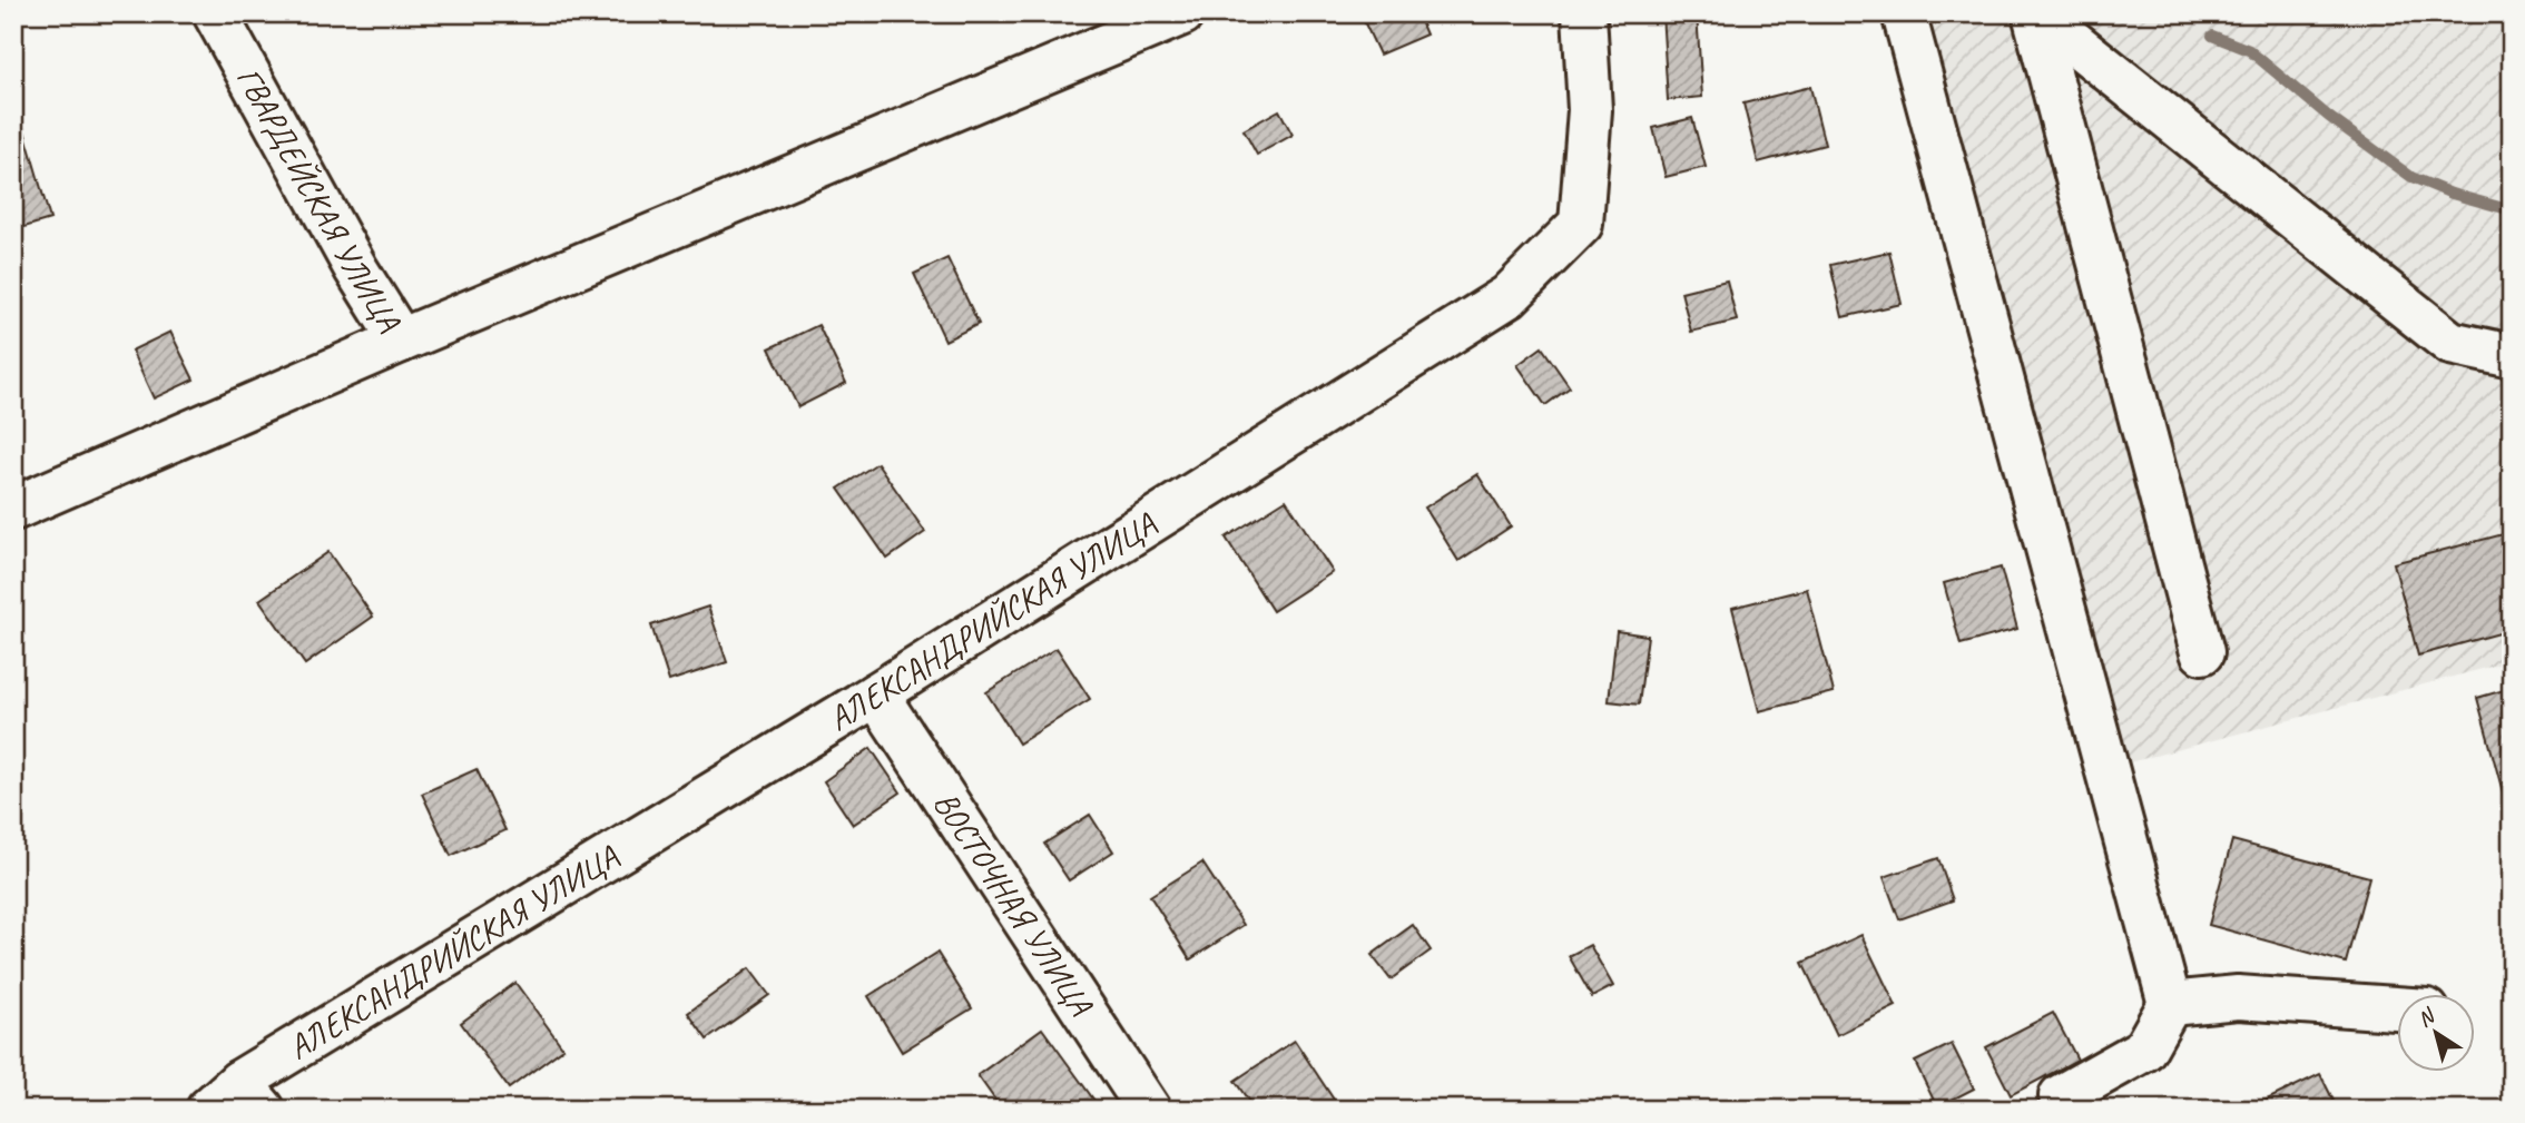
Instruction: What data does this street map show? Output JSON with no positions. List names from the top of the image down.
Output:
{
  "streets": {
    "street": ["ГВАРДЕЙСКАЯ УЛИЦА", "АЛЕКСАНДРИЙСКАЯ УЛИЦА", "ВОСТОЧНАЯ УЛИЦА"]
  },
  "crossings": [
    ["АЛЕКСАНДРИЙСКАЯ УЛИЦА", "ВОСТОЧНАЯ УЛИЦА"]
  ],
  "north": "top left"
}
